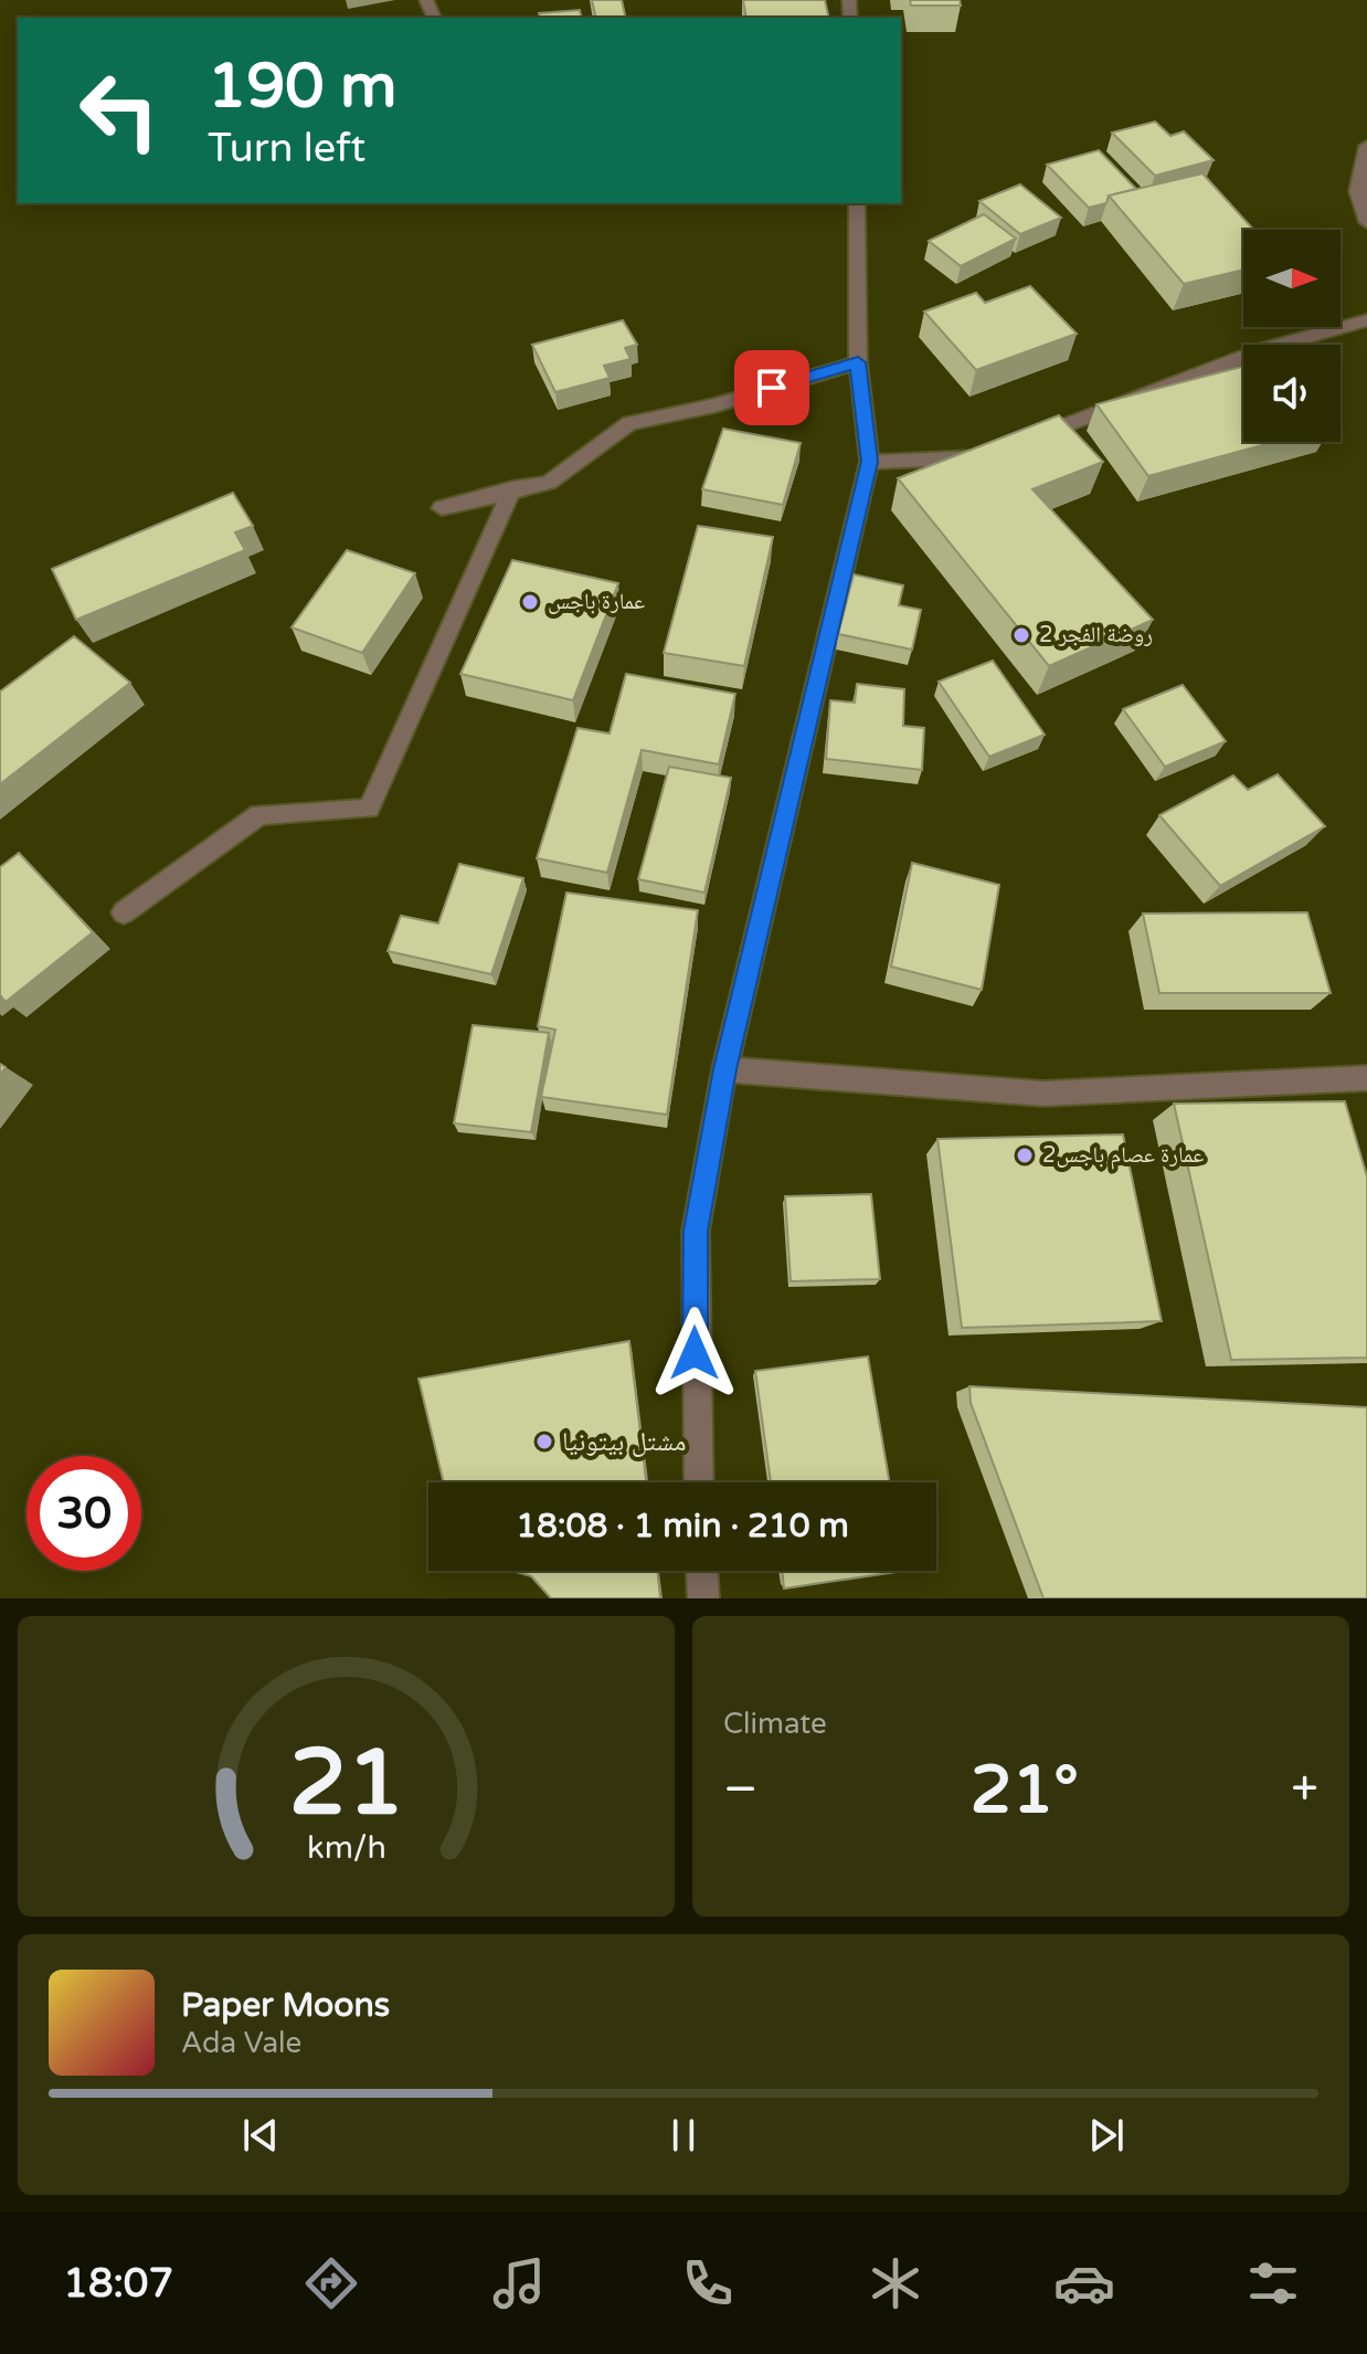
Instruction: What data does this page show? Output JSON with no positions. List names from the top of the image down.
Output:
{
  "places": [
    "عمارة باجس",
    "روضة الفجر 2",
    "عمارة عصام باجس2",
    "مشتل بيتونيا"
  ],
  "north": "right",
  "page": {
    "turn": ["190 m", "Turn left"],
    "limit": "30",
    "trip": "18:08 · 1 min · 210 m",
    "tile": "Climate",
    "heat": ["−", "21°", "+"],
    "song": ["Paper Moons", "Ada Vale"],
    "tabs": "18:07",
    "gauge": ["21", "km/h"]
  }
}
